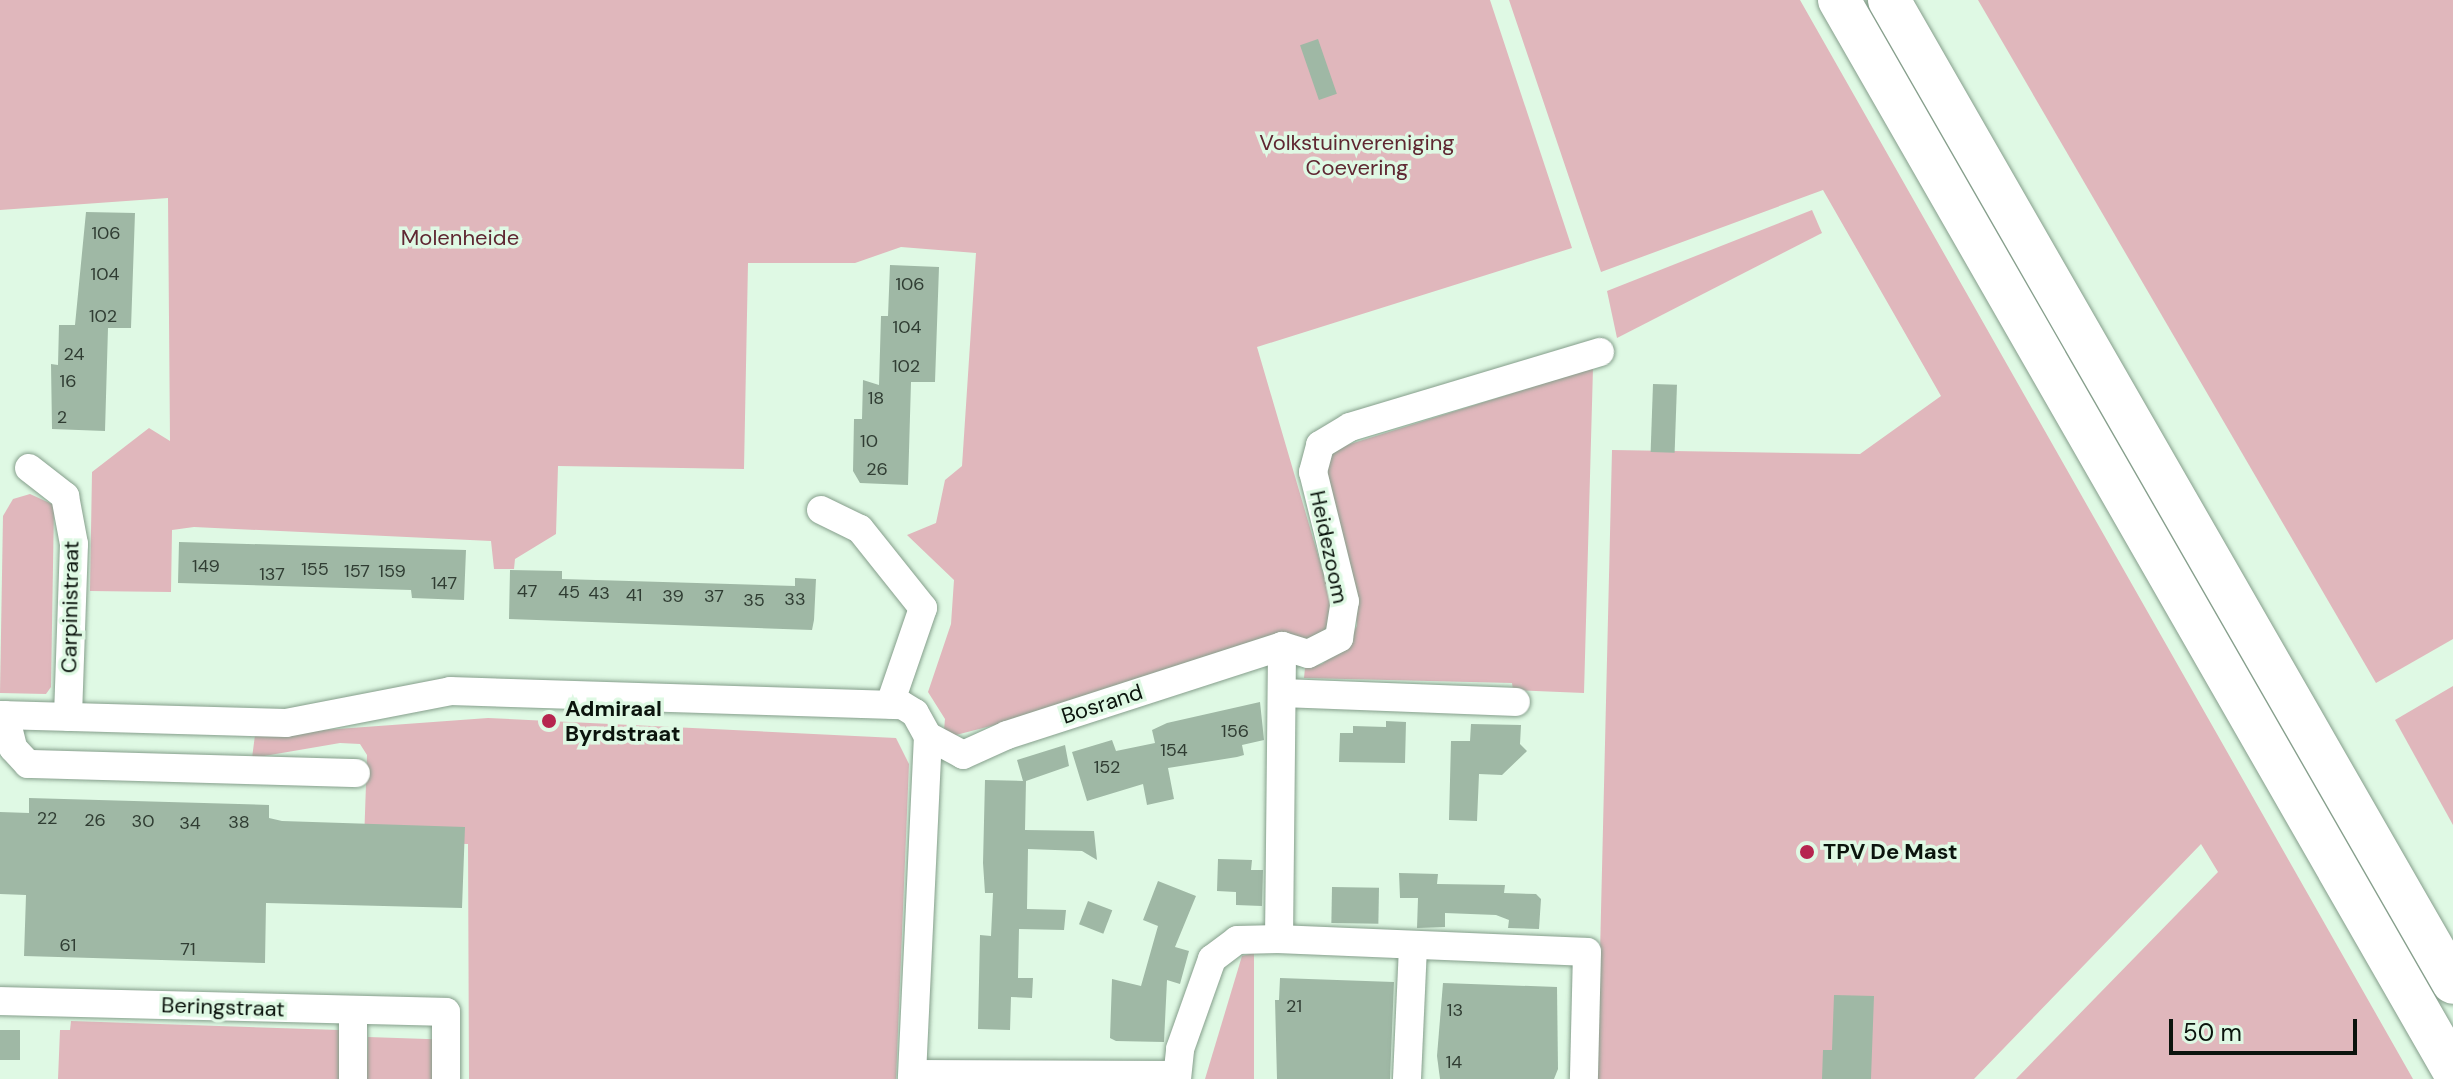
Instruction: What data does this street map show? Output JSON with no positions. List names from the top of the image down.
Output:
{
  "streets": {
    "street": [
      "Heidezoom",
      "Carpinistraat",
      "Bosrand",
      "Beringstraat"
    ]
  },
  "crossings": [
    ["Heidezoom", "Bosrand"]
  ],
  "parks": ["Volkstuinvereniging Coevering", "Molenheide"],
  "places": ["Admiraal Byrdstraat", "TPV De Mast"],
  "house_numbers": [
    "106",
    "104",
    "106",
    "102",
    "104",
    "24",
    "102",
    "16",
    "18",
    "2",
    "10",
    "26",
    "149",
    "155",
    "157",
    "159",
    "137",
    "147",
    "47",
    "45",
    "43",
    "41",
    "39",
    "37",
    "33",
    "35",
    "156",
    "154",
    "152",
    "22",
    "26",
    "30",
    "38",
    "34",
    "61",
    "71",
    "21",
    "13",
    "14"
  ],
  "scale_bar": "50 m"
}
